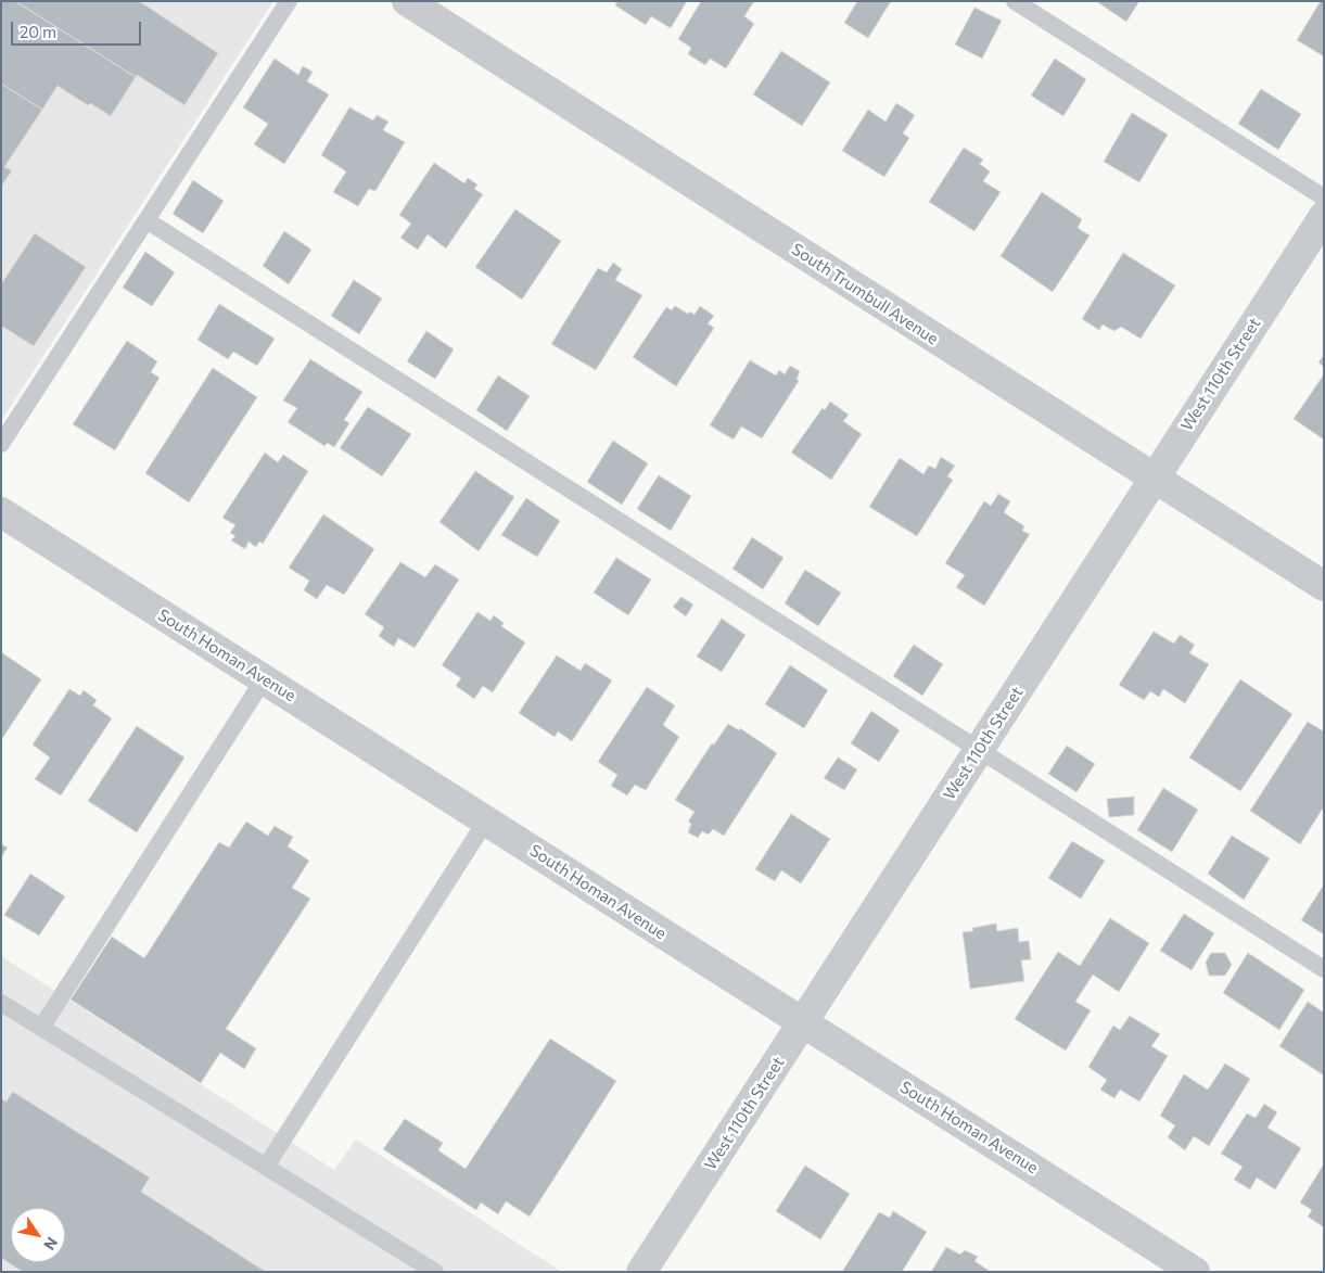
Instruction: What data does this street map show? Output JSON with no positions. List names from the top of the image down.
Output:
{
  "streets": {
    "street": ["South Trumbull Avenue", "West 110th Street", "South Homan Avenue"]
  },
  "crossings": [
    ["South Trumbull Avenue", "West 110th Street"],
    ["West 110th Street", "South Homan Avenue"]
  ],
  "scale_bar": "20 m",
  "north": "bottom right"
}
